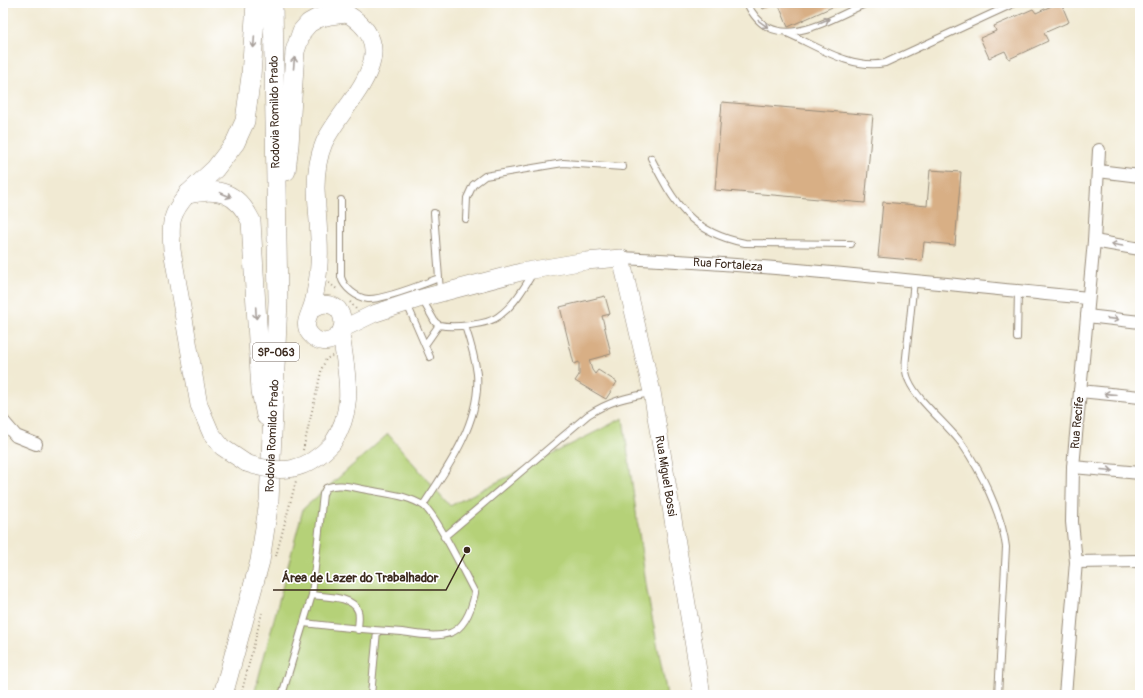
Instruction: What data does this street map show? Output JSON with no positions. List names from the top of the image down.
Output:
{
  "streets": {
    "main road": [
      "Rodovia Romildo Prado",
      "Rua Fortaleza",
      "SP-063",
      "Rua Miguel Bossi"
    ],
    "street": ["Rua Recife"]
  },
  "crossings": [
    ["Rua Fortaleza", "Rua Recife"],
    ["Rua Fortaleza", "Rua Miguel Bossi"]
  ],
  "places": ["Área de Lazer do Trabalhador"]
}
